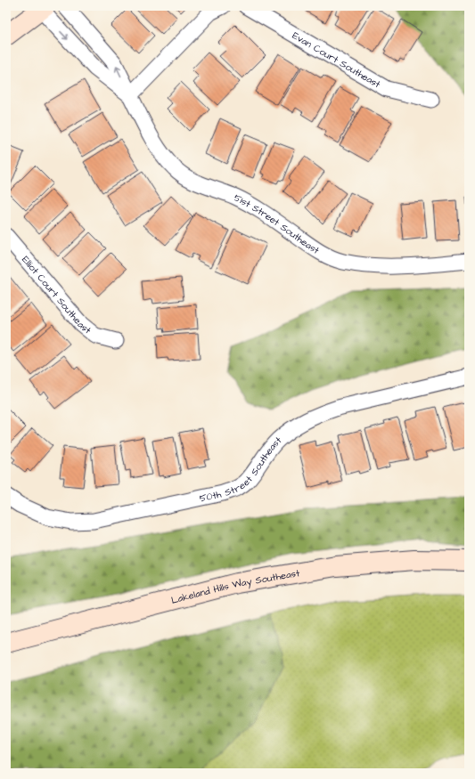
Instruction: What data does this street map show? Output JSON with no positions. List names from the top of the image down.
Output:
{
  "streets": {
    "street": [
      "Evan Court Southeast",
      "51st Street Southeast",
      "Elliot Court Southeast",
      "50th Street Southeast",
      "Lakeland Hills Way Southeast"
    ]
  }
}
